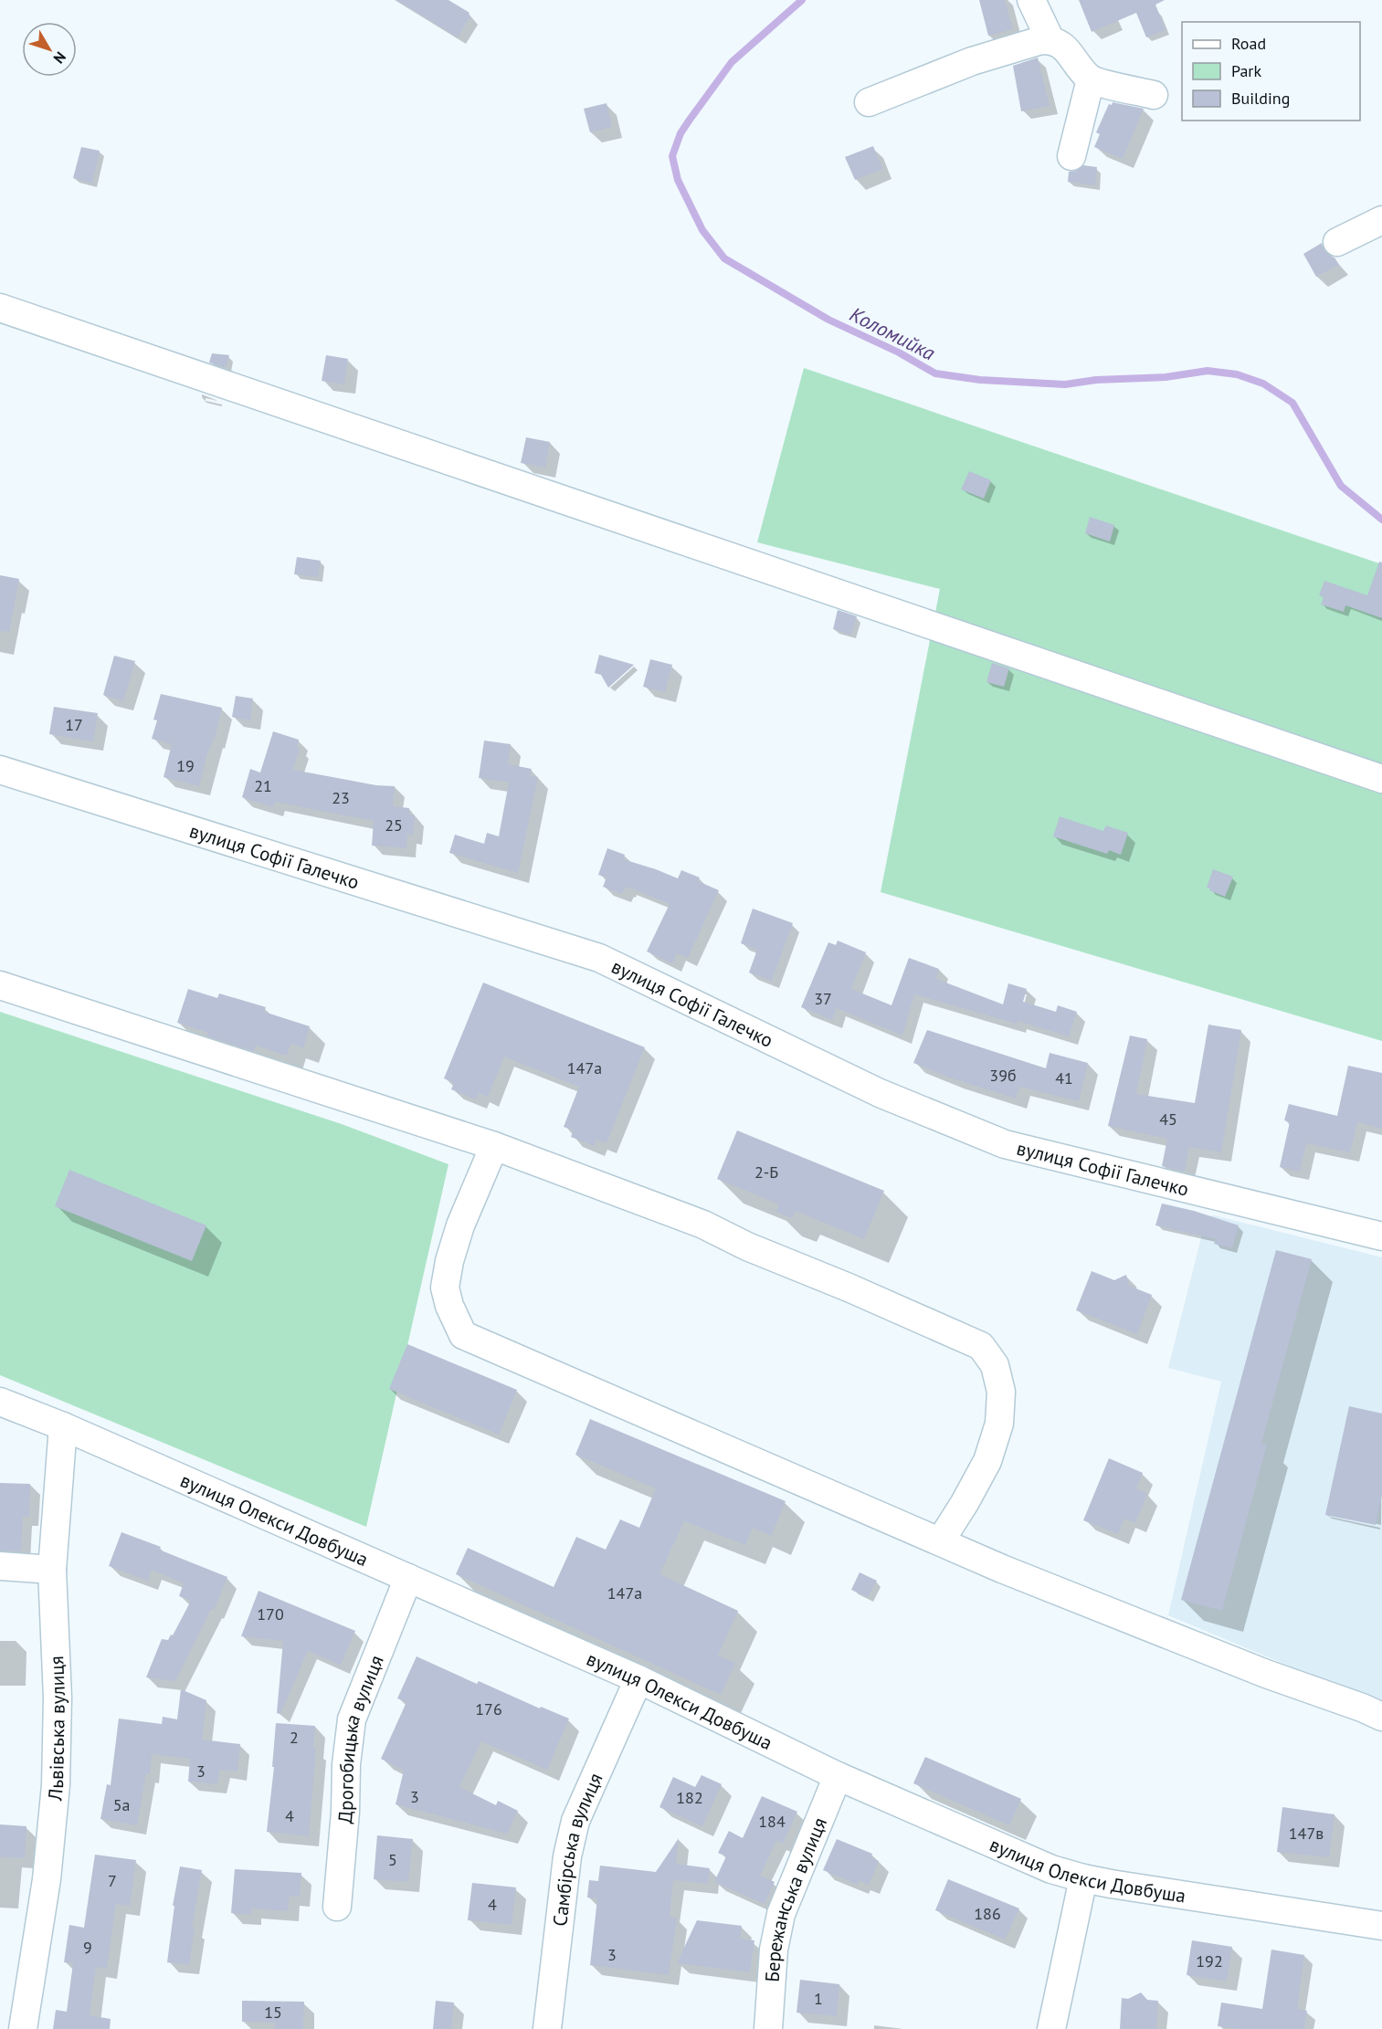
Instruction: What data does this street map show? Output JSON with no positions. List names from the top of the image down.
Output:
{
  "streets": {
    "street": [
      "вулиця Софії Галечко",
      "вулиця Олекси Довбуша",
      "Львівська вулиця",
      "Дрогобицька вулиця",
      "Самбірська вулиця",
      "Бережанська вулиця"
    ]
  },
  "crossings": [
    ["вулиця Олекси Довбуша", "Львівська вулиця"],
    ["вулиця Олекси Довбуша", "Дрогобицька вулиця"],
    ["вулиця Олекси Довбуша", "Самбірська вулиця"],
    ["вулиця Олекси Довбуша", "Бережанська вулиця"]
  ],
  "water": ["Коломийка"],
  "house_numbers": [
    "17",
    "19",
    "21",
    "23",
    "25",
    "37",
    "147а",
    "39б",
    "41",
    "45",
    "2-Б",
    "147а",
    "170",
    "176",
    "2",
    "3",
    "3",
    "182",
    "5а",
    "4",
    "184",
    "147в",
    "5",
    "7",
    "4",
    "186",
    "9",
    "3",
    "192",
    "1",
    "15"
  ],
  "legend": ["Road", "Park", "Building"],
  "north": "bottom right"
}
